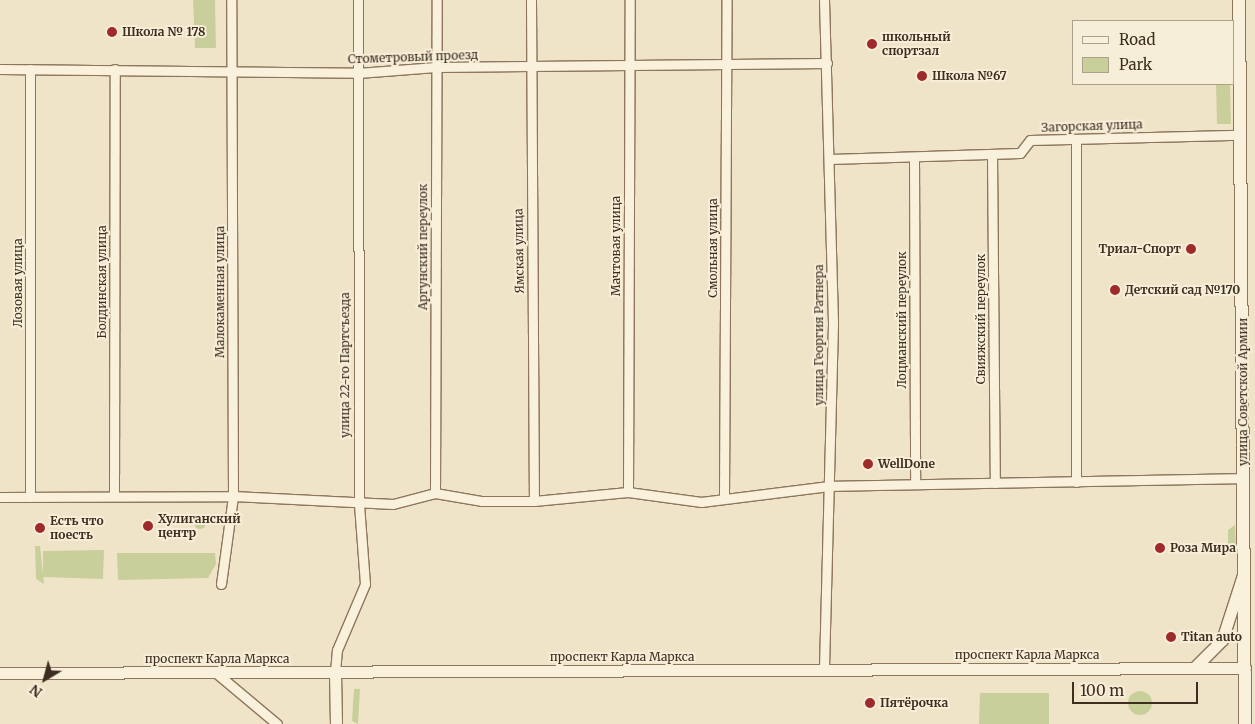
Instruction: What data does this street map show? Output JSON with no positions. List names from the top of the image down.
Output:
{
  "streets": {
    "main road": ["улица Советской Армии"],
    "street": [
      "Стометровый проезд",
      "Загорская улица",
      "Мачтовая улица",
      "Аргунский переулок",
      "Смольная улица",
      "Ямская улица",
      "Болдинская улица",
      "Лозовая улица",
      "Малокаменная улица",
      "Свияжский переулок",
      "Лоцманский переулок",
      "улица Георгия Ратнера",
      "улица 22-го Партсъезда",
      "проспект Карла Маркса"
    ]
  },
  "crossings": [
    ["Стометровый проезд", "Мачтовая улица"],
    ["Стометровый проезд", "Аргунский переулок"],
    ["Стометровый проезд", "Смольная улица"],
    ["Стометровый проезд", "Ямская улица"],
    ["Стометровый проезд", "Болдинская улица"],
    ["Стометровый проезд", "Лозовая улица"],
    ["Стометровый проезд", "Малокаменная улица"],
    ["Стометровый проезд", "улица Георгия Ратнера"],
    ["Стометровый проезд", "улица 22-го Партсъезда"],
    ["Загорская улица", "Свияжский переулок"],
    ["Загорская улица", "Лоцманский переулок"],
    ["Загорская улица", "улица Георгия Ратнера"],
    ["Загорская улица", "улица Советской Армии"],
    ["улица Георгия Ратнера", "проспект Карла Маркса"],
    ["улица 22-го Партсъезда", "проспект Карла Маркса"],
    ["улица Советской Армии", "проспект Карла Маркса"]
  ],
  "places": [
    "Школа № 178",
    "школьный спортзал",
    "Школа №67",
    "Триал-Спорт",
    "Детский сад №170",
    "WellDone",
    "Хулиганский центр",
    "Есть что поесть",
    "Роза Мира",
    "Titan auto",
    "Пятёрочка"
  ],
  "legend": ["Road", "Park"],
  "scale_bar": "100 m",
  "north": "bottom left"
}
